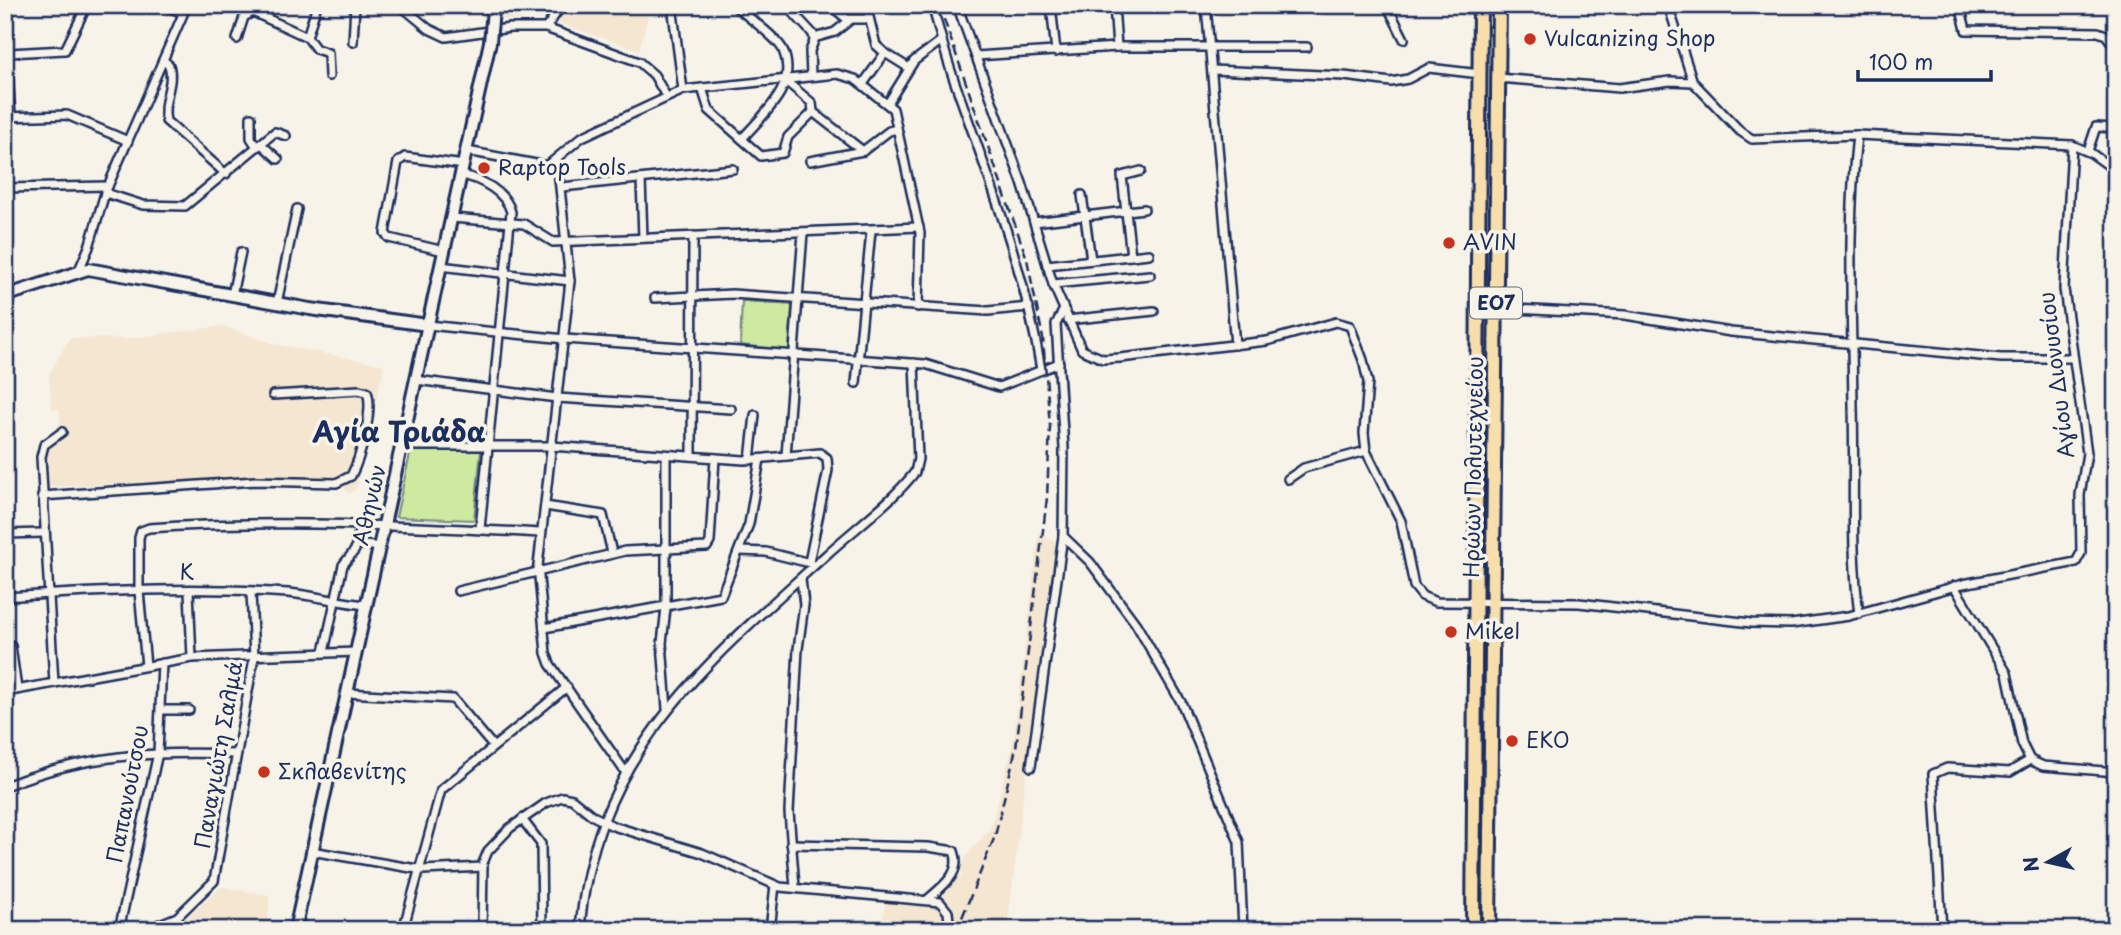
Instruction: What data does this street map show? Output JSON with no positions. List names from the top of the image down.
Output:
{
  "streets": {
    "main road": ["ΕΟ7", "Ηρώων Πολυτεχνείου", "Αθηνών"],
    "street": [
      "Αγίου Διονυσίου",
      "Κ",
      "Παναγιώτη Σαλμά",
      "Παπανούτσου"
    ]
  },
  "crossings": [
    ["Αθηνών", "Κ"],
    ["Κ", "Παναγιώτη Σαλμά"]
  ],
  "districts": ["Αγία Τριάδα"],
  "places": [
    "Vulcanizing Shop",
    "Raptop Tools",
    "AVIN",
    "Mikel",
    "EKO",
    "Σκλαβενίτης"
  ],
  "scale_bar": "100 m",
  "north": "left"
}
